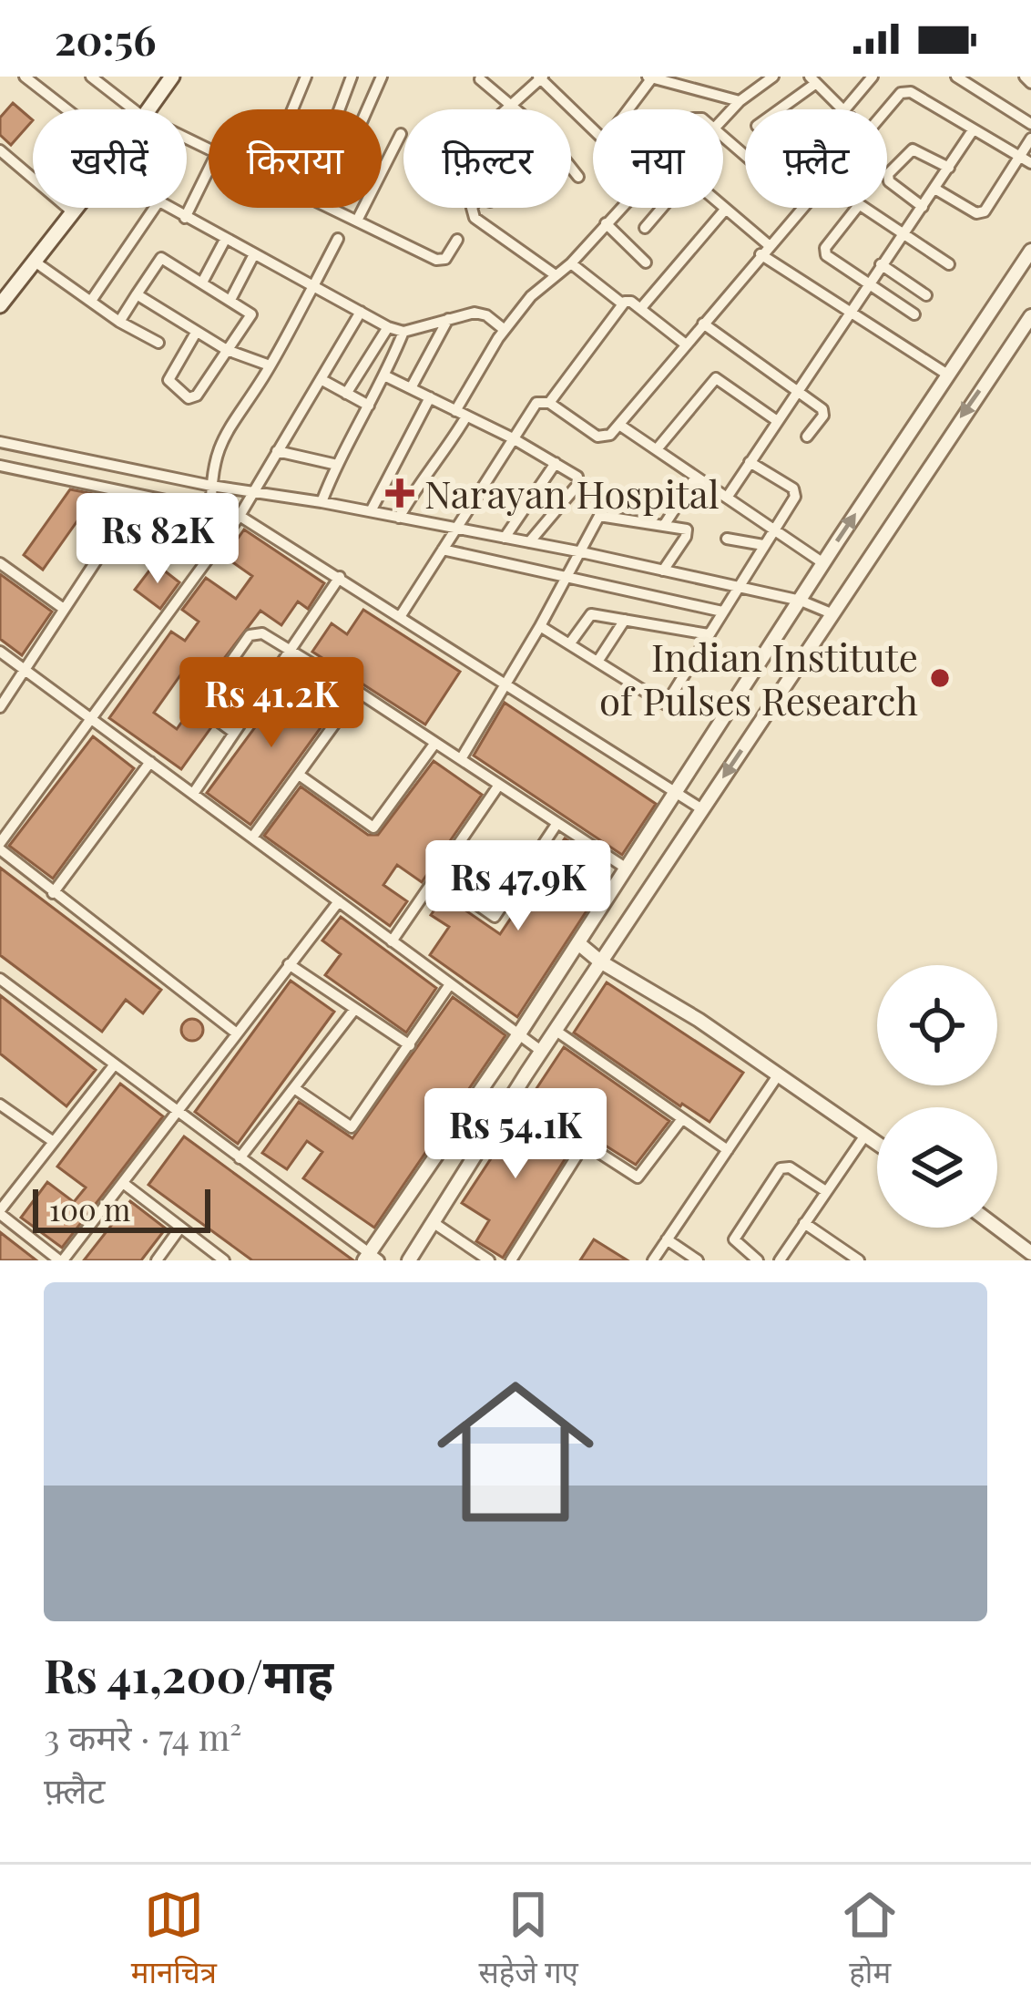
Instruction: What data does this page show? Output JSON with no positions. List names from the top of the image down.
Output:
{
  "places": {
    "health": ["Narayan Hospital"],
    "other": ["Indian Institute of Pulses Research"]
  },
  "scale_bar": "100 m",
  "page": {
    "status": "20:56",
    "chip": [
      "खरीदें",
      "किराया",
      "फ़िल्टर",
      "नया",
      "फ़्लैट"
    ],
    "price": [
      "Rs 82K",
      "Rs 41.2K",
      "Rs 47.9K",
      "Rs 54.1K"
    ],
    "scale": "100 m",
    "list": [
      {
        "name": "Rs 41,200/माह",
        "note": "3 कमरे · 74 m² · फ़्लैट"
      }
    ],
    "tabs": ["मानचित्र", "सहेजे गए", "होम"]
  }
}
